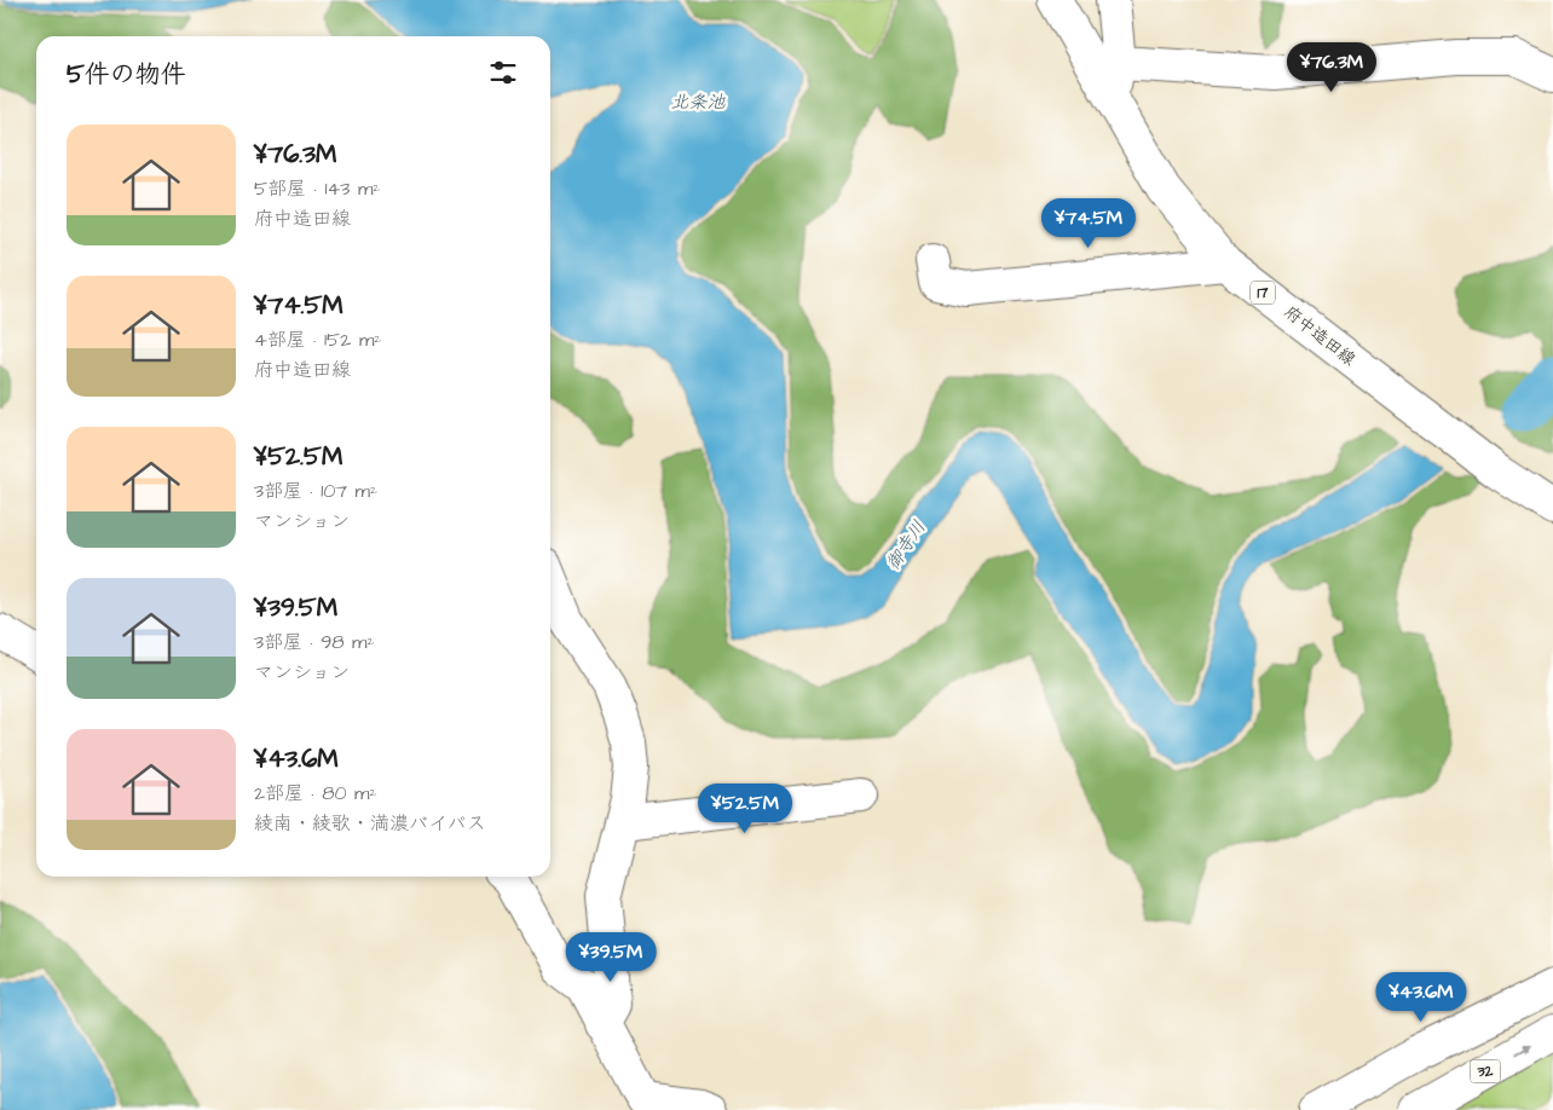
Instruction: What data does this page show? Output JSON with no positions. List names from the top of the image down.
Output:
{
  "streets": {
    "main road": ["17", "府中造田線", "32"]
  },
  "water": ["北条池", "御寺川"],
  "page": {
    "heading": "5件の物件",
    "price": [
      "¥76.3M",
      "¥74.5M",
      "¥52.5M",
      "¥39.5M",
      "¥43.6M"
    ],
    "list": [
      {
        "name": "¥76.3M",
        "note": "5部屋 · 143 m² · 府中造田線"
      },
      {
        "name": "¥74.5M",
        "note": "4部屋 · 152 m² · 府中造田線"
      },
      {
        "name": "¥52.5M",
        "note": "3部屋 · 107 m² · マンション"
      },
      {
        "name": "¥39.5M",
        "note": "3部屋 · 98 m² · マンション"
      },
      {
        "name": "¥43.6M",
        "note": "2部屋 · 80 m² · 綾南・綾歌・満濃バイパス"
      }
    ]
  }
}
